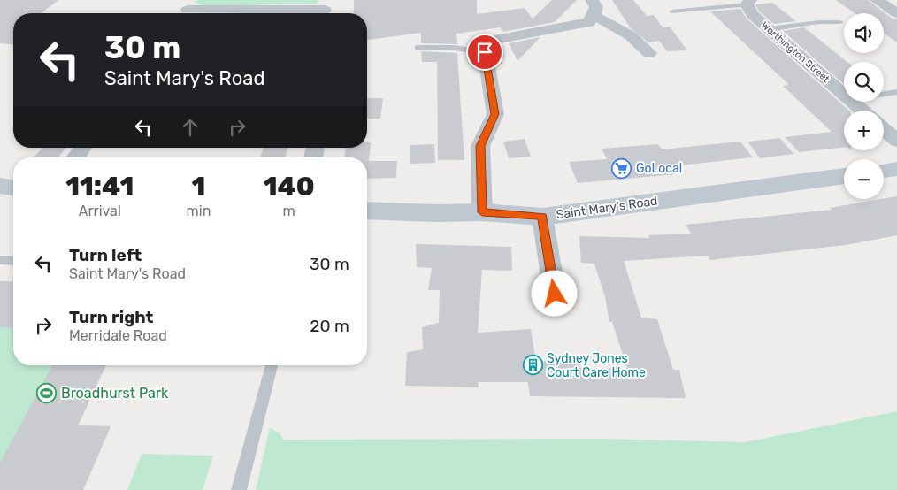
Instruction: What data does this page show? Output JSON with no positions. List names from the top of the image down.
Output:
{
  "streets": {
    "street": ["Worthington Street", "Saint Mary's Road"]
  },
  "places": {
    "supermarket": ["GoLocal"],
    "building": ["Sydney Jones Court Care Home"],
    "sports": ["Broadhurst Park"]
  },
  "page": {
    "map_buttons": ["+", "−"],
    "turn": ["30 m", "Saint Mary's Road"],
    "eta": [
      "11:41",
      "Arrival",
      "1",
      "min",
      "140",
      "m"
    ],
    "list": [
      {
        "name": "Turn left",
        "note": "Saint Mary's Road",
        "value": "30 m"
      },
      {
        "name": "Turn right",
        "note": "Merridale Road",
        "value": "20 m"
      }
    ]
  }
}
